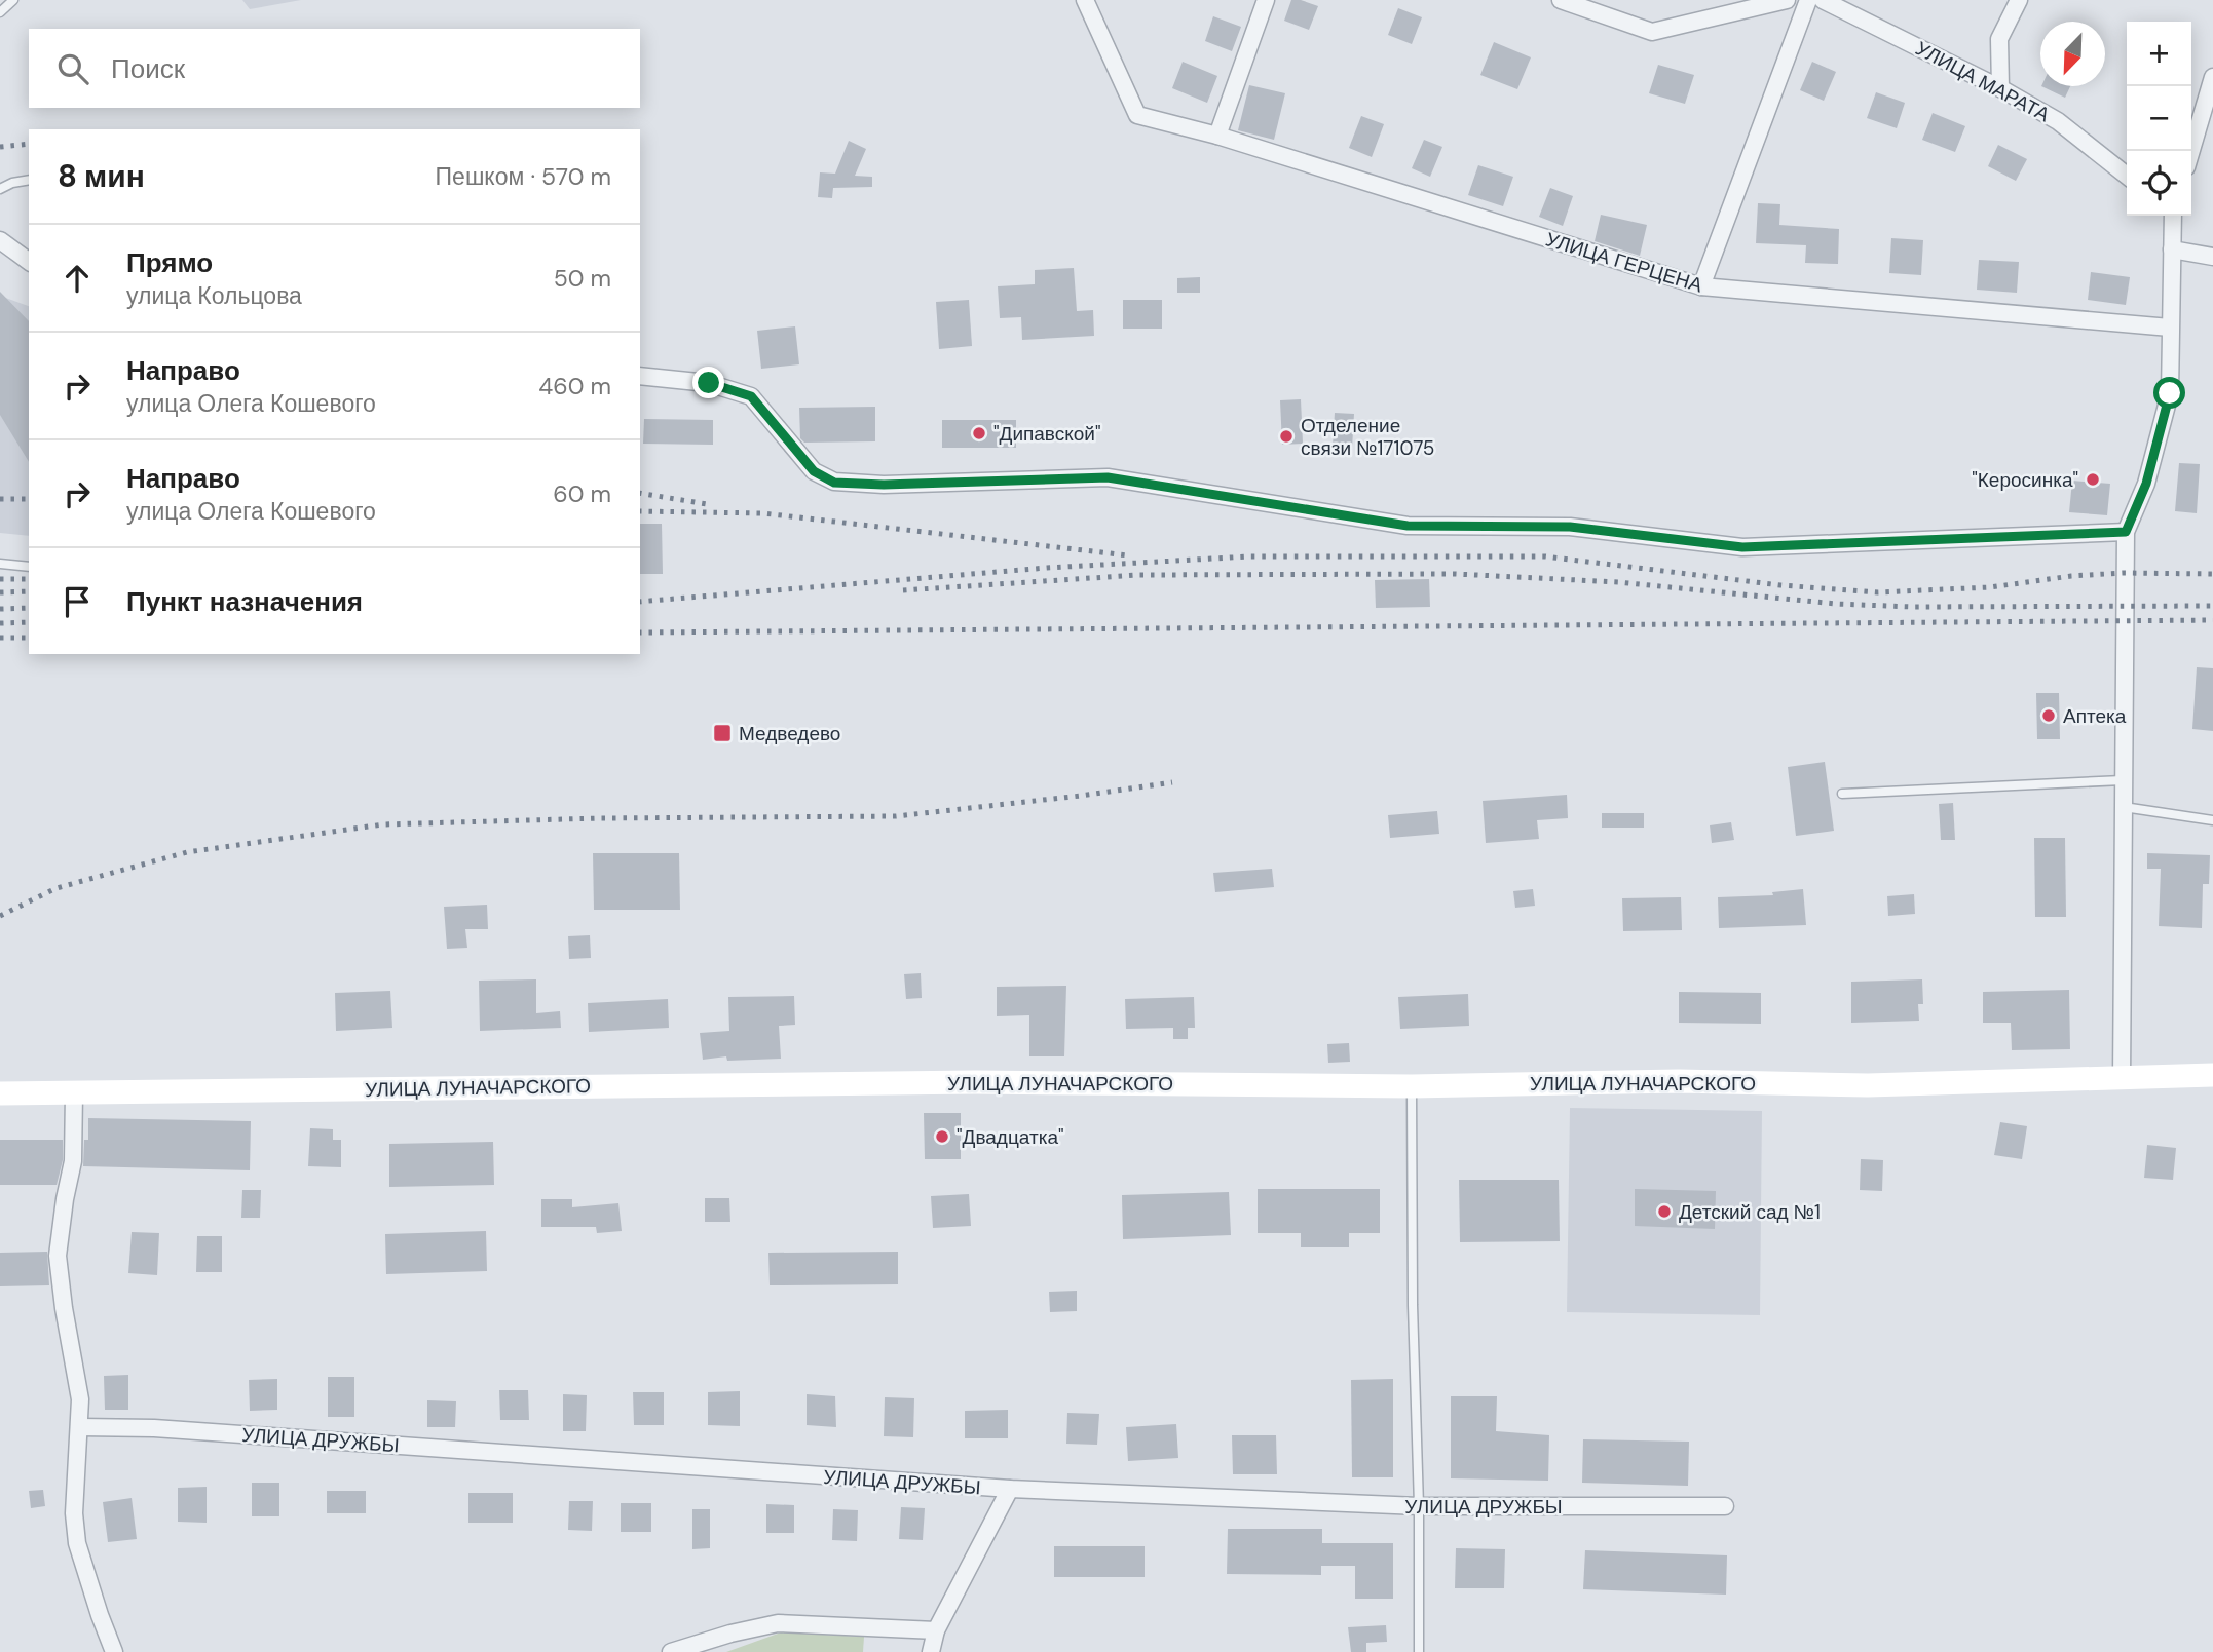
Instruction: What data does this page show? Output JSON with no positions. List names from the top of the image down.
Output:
{
  "streets": {
    "street": [
      "УЛИЦА МАРАТА",
      "УЛИЦА ГЕРЦЕНА",
      "УЛИЦА ЛУНАЧАРСКОГО",
      "УЛИЦА ДРУЖБЫ"
    ]
  },
  "places": {
    "other": [
      "\"Дипавской\"",
      "Отделение связи №171075",
      "\"Керосинка\"",
      "Аптека",
      "\"Двадцатка\"",
      "Детский сад №1"
    ],
    "transit": ["Медведево"]
  },
  "north": "bottom left",
  "page": {
    "map_buttons": ["+", "−"],
    "search": "Поиск",
    "heading": ["8 мин", "Пешком · 570 m"],
    "list": [
      ["Прямо", "улица Кольцова", "50 m"],
      ["Направо", "улица Олега Кошевого", "460 m"],
      ["Направо", "улица Олега Кошевого", "60 m"],
      "Пункт назначения"
    ]
  }
}
